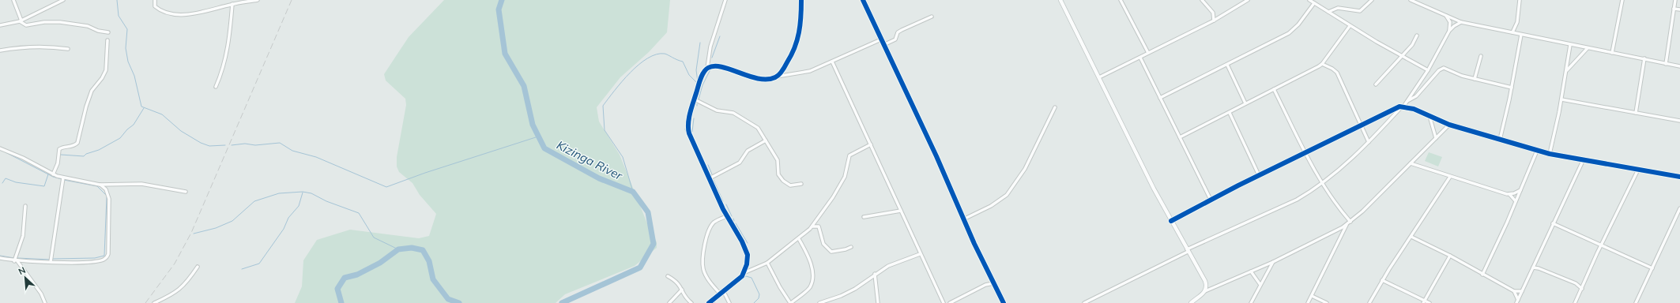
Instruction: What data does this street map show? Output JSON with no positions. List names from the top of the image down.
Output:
{
  "water": ["Kizinga River"],
  "north": "top left"
}
